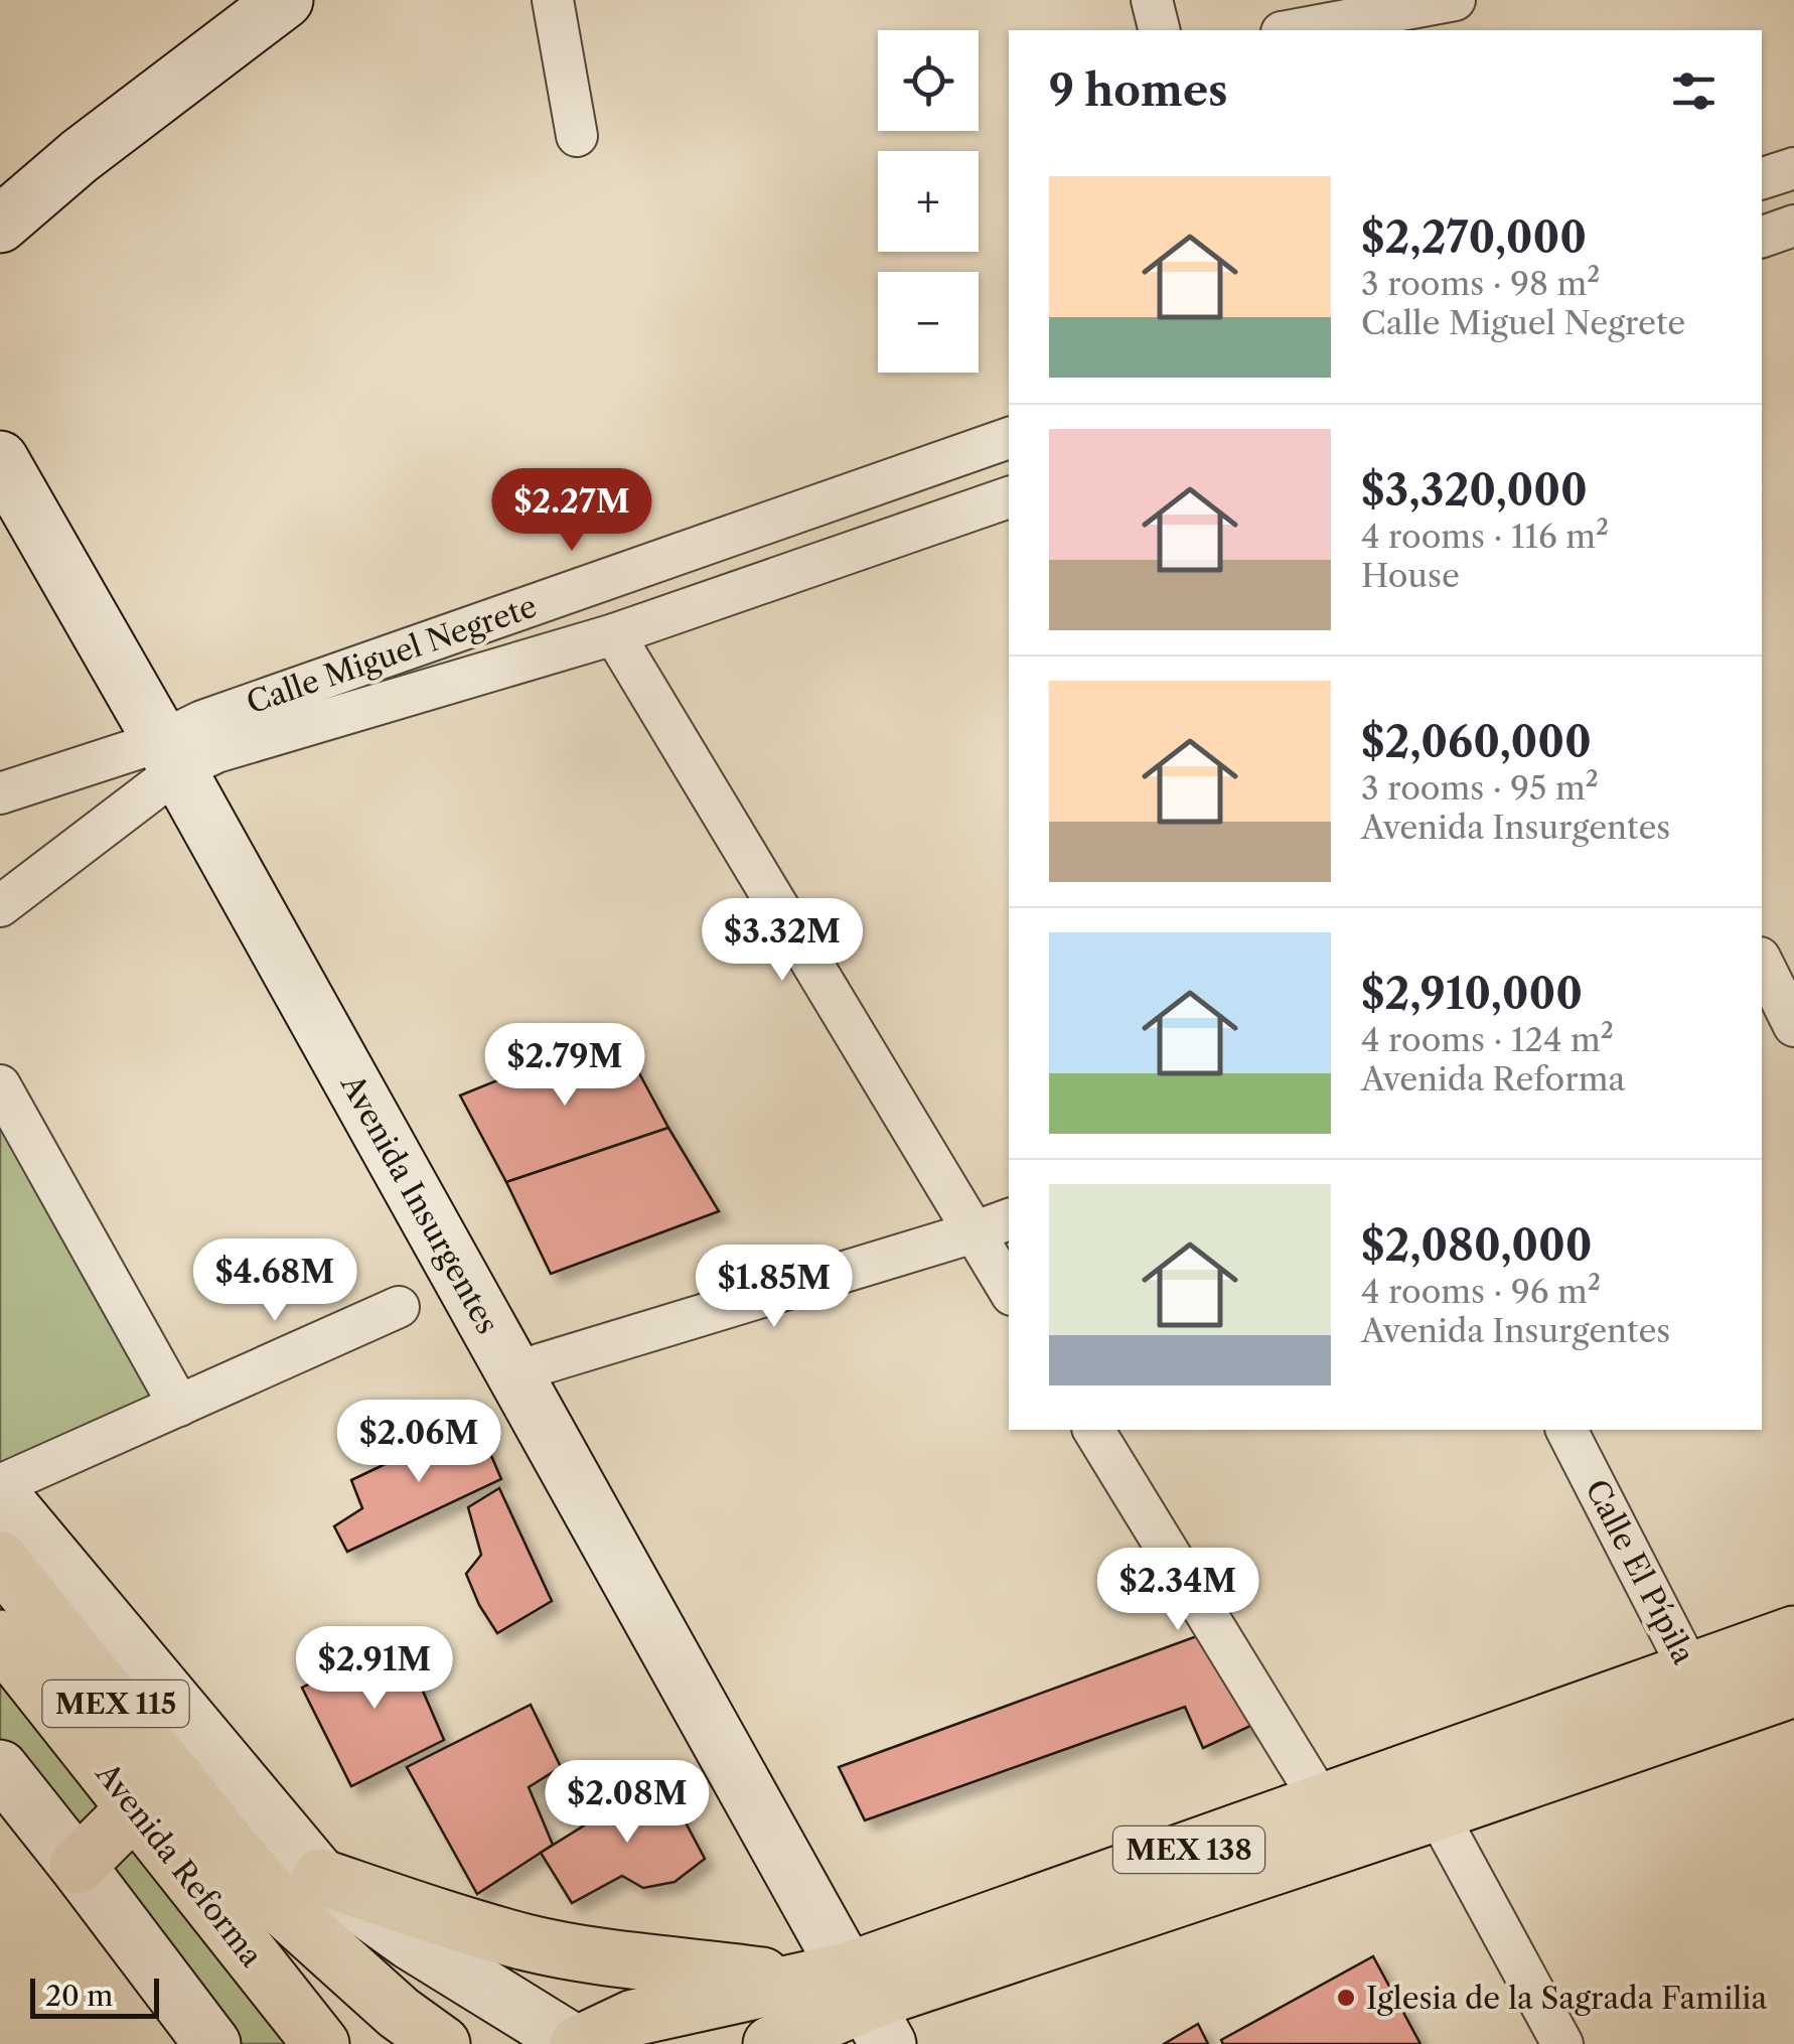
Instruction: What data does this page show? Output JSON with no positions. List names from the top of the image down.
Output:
{
  "streets": {
    "main road": ["MEX 115", "MEX 138", "Avenida Reforma"],
    "street": ["Calle Miguel Negrete", "Avenida Insurgentes", "Calle El Pípila"]
  },
  "crossings": [
    ["Calle Miguel Negrete", "Avenida Insurgentes"],
    ["Avenida Insurgentes", "MEX 138"],
    ["Calle El Pípila", "MEX 138"]
  ],
  "places": ["Iglesia de la Sagrada Familia"],
  "scale_bar": "20 m",
  "page": {
    "map_buttons": ["+", "−"],
    "heading": "9 homes",
    "list": [
      {
        "name": "$2,270,000",
        "note": "3 rooms · 98 m² · Calle Miguel Negrete"
      },
      {
        "name": "$3,320,000",
        "note": "4 rooms · 116 m² · House"
      },
      {
        "name": "$2,060,000",
        "note": "3 rooms · 95 m² · Avenida Insurgentes"
      },
      {
        "name": "$2,910,000",
        "note": "4 rooms · 124 m² · Avenida Reforma"
      },
      {
        "name": "$2,080,000",
        "note": "4 rooms · 96 m² · Avenida Insurgentes"
      }
    ],
    "price": [
      "$2.27M",
      "$3.32M",
      "$2.79M",
      "$4.68M",
      "$1.85M",
      "$2.06M",
      "$2.34M",
      "$2.91M",
      "$2.08M"
    ],
    "scale": "20 m"
  }
}
